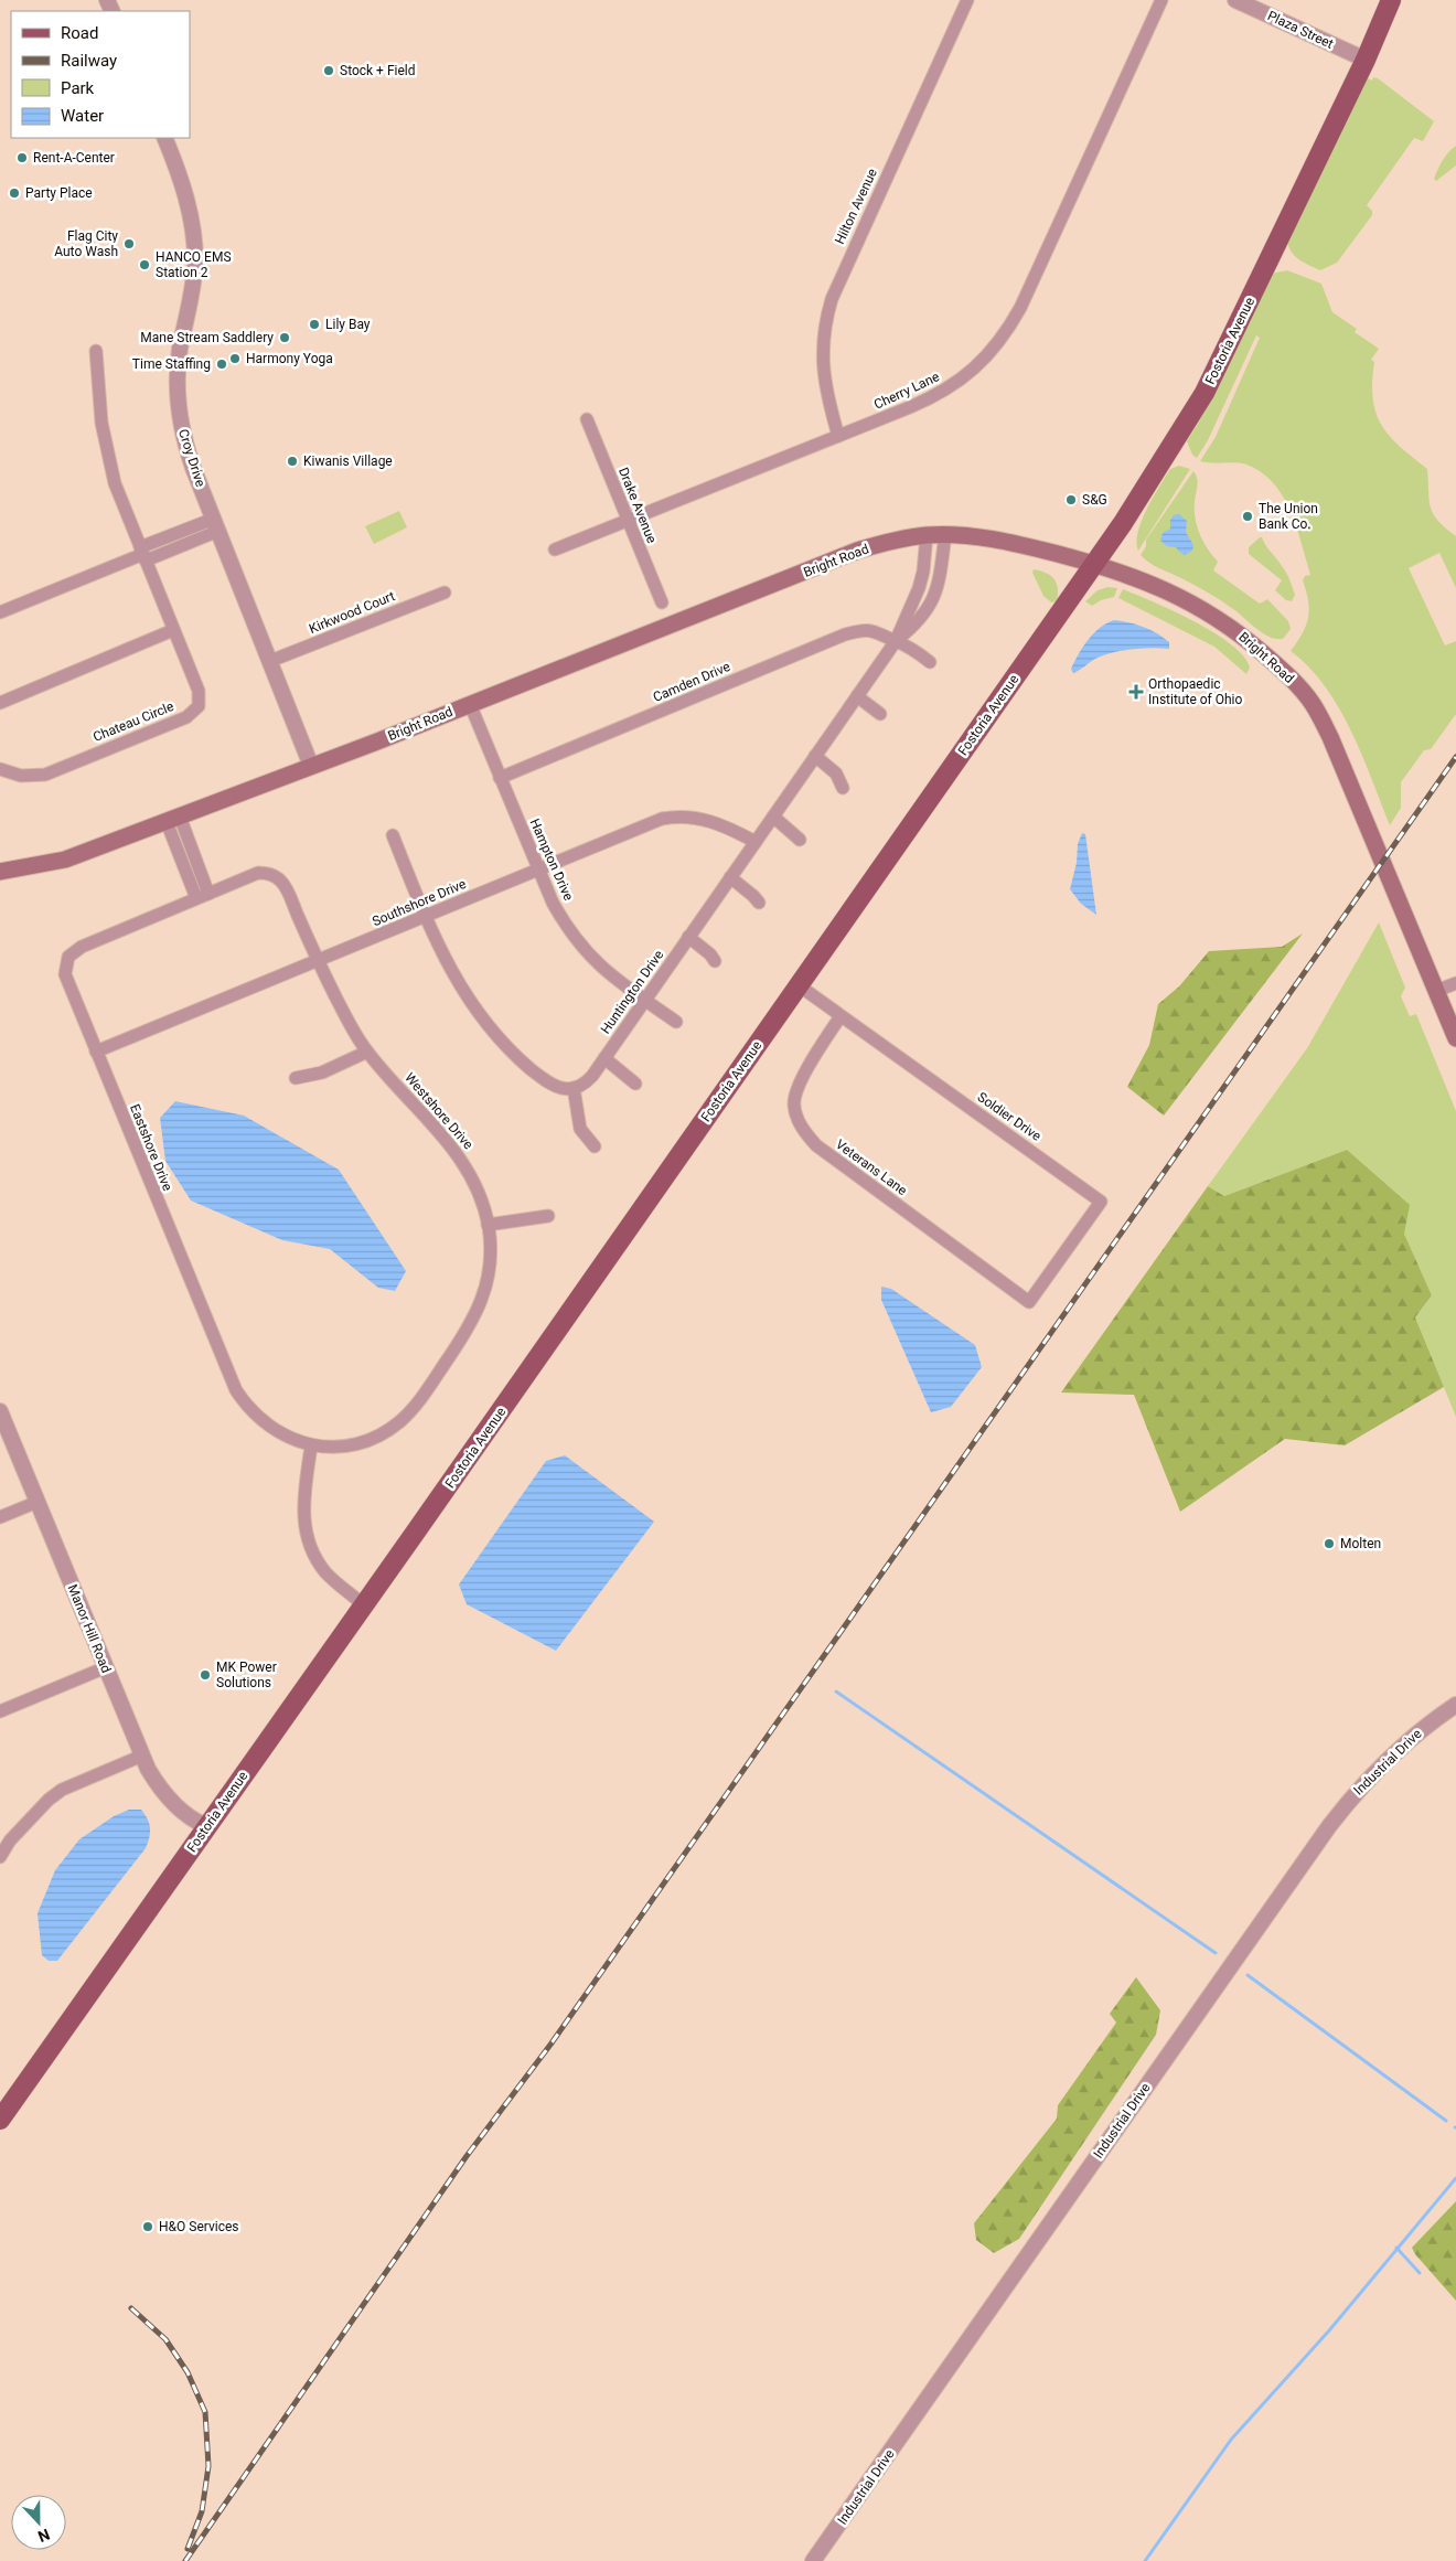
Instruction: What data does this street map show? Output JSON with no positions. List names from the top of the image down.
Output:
{
  "streets": {
    "main road": ["Fostoria Avenue", "Bright Road"],
    "street": [
      "Plaza Street",
      "Hilton Avenue",
      "Cherry Lane",
      "Croy Drive",
      "Drake Avenue",
      "Kirkwood Court",
      "Camden Drive",
      "Chateau Circle",
      "Hampton Drive",
      "Southshore Drive",
      "Huntington Drive",
      "Westshore Drive",
      "Soldier Drive",
      "Eastshore Drive",
      "Veterans Lane",
      "Manor Hill Road",
      "Industrial Drive"
    ]
  },
  "crossings": [
    ["Plaza Street", "Fostoria Avenue"],
    ["Hilton Avenue", "Cherry Lane"],
    ["Fostoria Avenue", "Bright Road"],
    ["Fostoria Avenue", "Soldier Drive"],
    ["Fostoria Avenue", "Manor Hill Road"],
    ["Cherry Lane", "Drake Avenue"],
    ["Croy Drive", "Bright Road"],
    ["Croy Drive", "Kirkwood Court"],
    ["Bright Road", "Hampton Drive"],
    ["Bright Road", "Huntington Drive"],
    ["Camden Drive", "Hampton Drive"],
    ["Camden Drive", "Huntington Drive"],
    ["Hampton Drive", "Southshore Drive"],
    ["Hampton Drive", "Huntington Drive"],
    ["Southshore Drive", "Huntington Drive"],
    ["Southshore Drive", "Westshore Drive"],
    ["Southshore Drive", "Eastshore Drive"],
    ["Westshore Drive", "Eastshore Drive"],
    ["Soldier Drive", "Veterans Lane"]
  ],
  "places": {
    "other": [
      "Stock + Field",
      "Rent-A-Center",
      "Party Place",
      "Flag City Auto Wash",
      "HANCO EMS Station 2",
      "Lily Bay",
      "Mane Stream Saddlery",
      "Harmony Yoga",
      "Time Staffing",
      "Kiwanis Village",
      "S&G",
      "The Union Bank Co.",
      "Molten",
      "MK Power Solutions",
      "H&O Services"
    ],
    "health": ["Orthopaedic Institute of Ohio"]
  },
  "legend": [
    "Road",
    "Railway",
    "Park",
    "Water"
  ],
  "north": "bottom"
}
